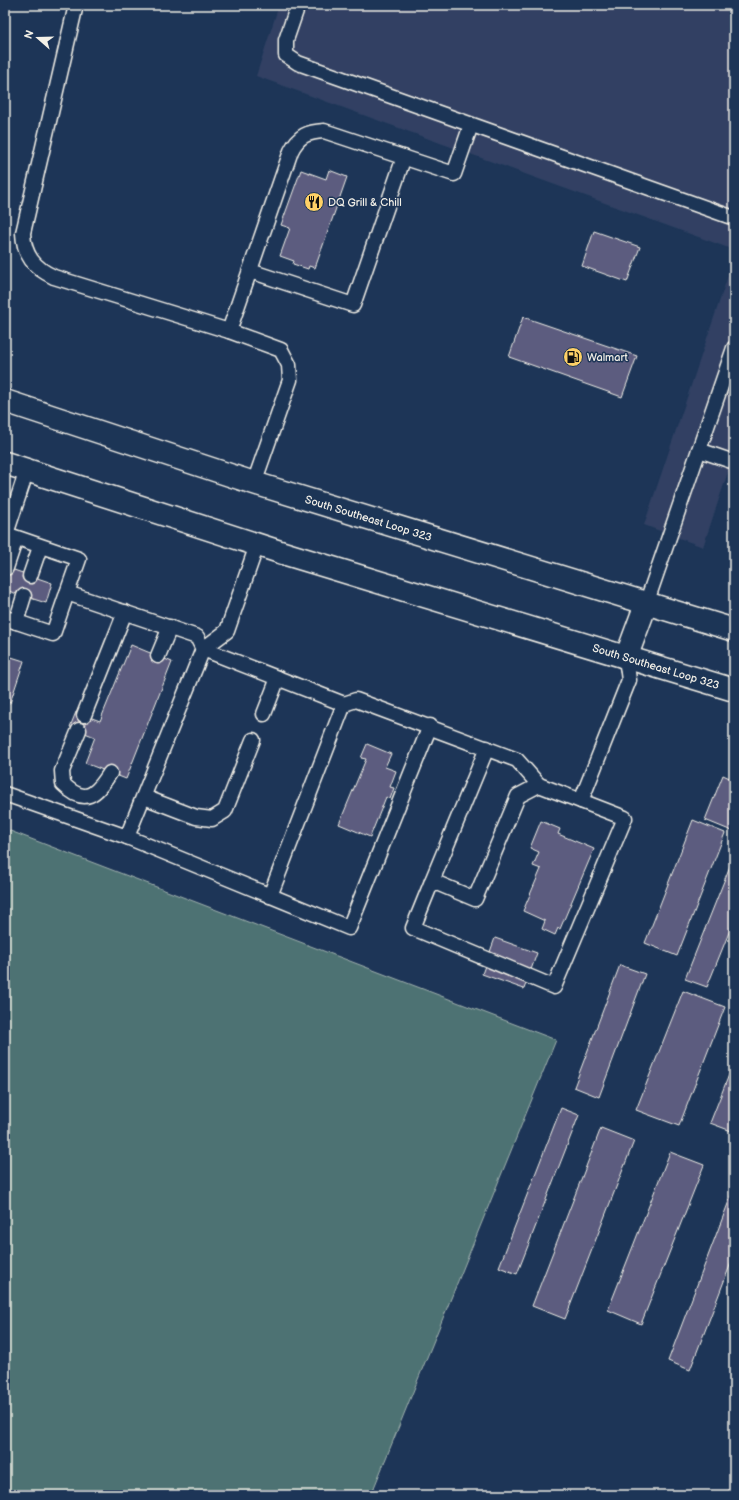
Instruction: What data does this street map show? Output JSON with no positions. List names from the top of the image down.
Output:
{
  "streets": {
    "highway": ["South Southeast Loop 323"]
  },
  "places": {
    "restaurant": ["DQ Grill & Chill"],
    "fuel station": ["Walmart"]
  },
  "north": "left"
}
